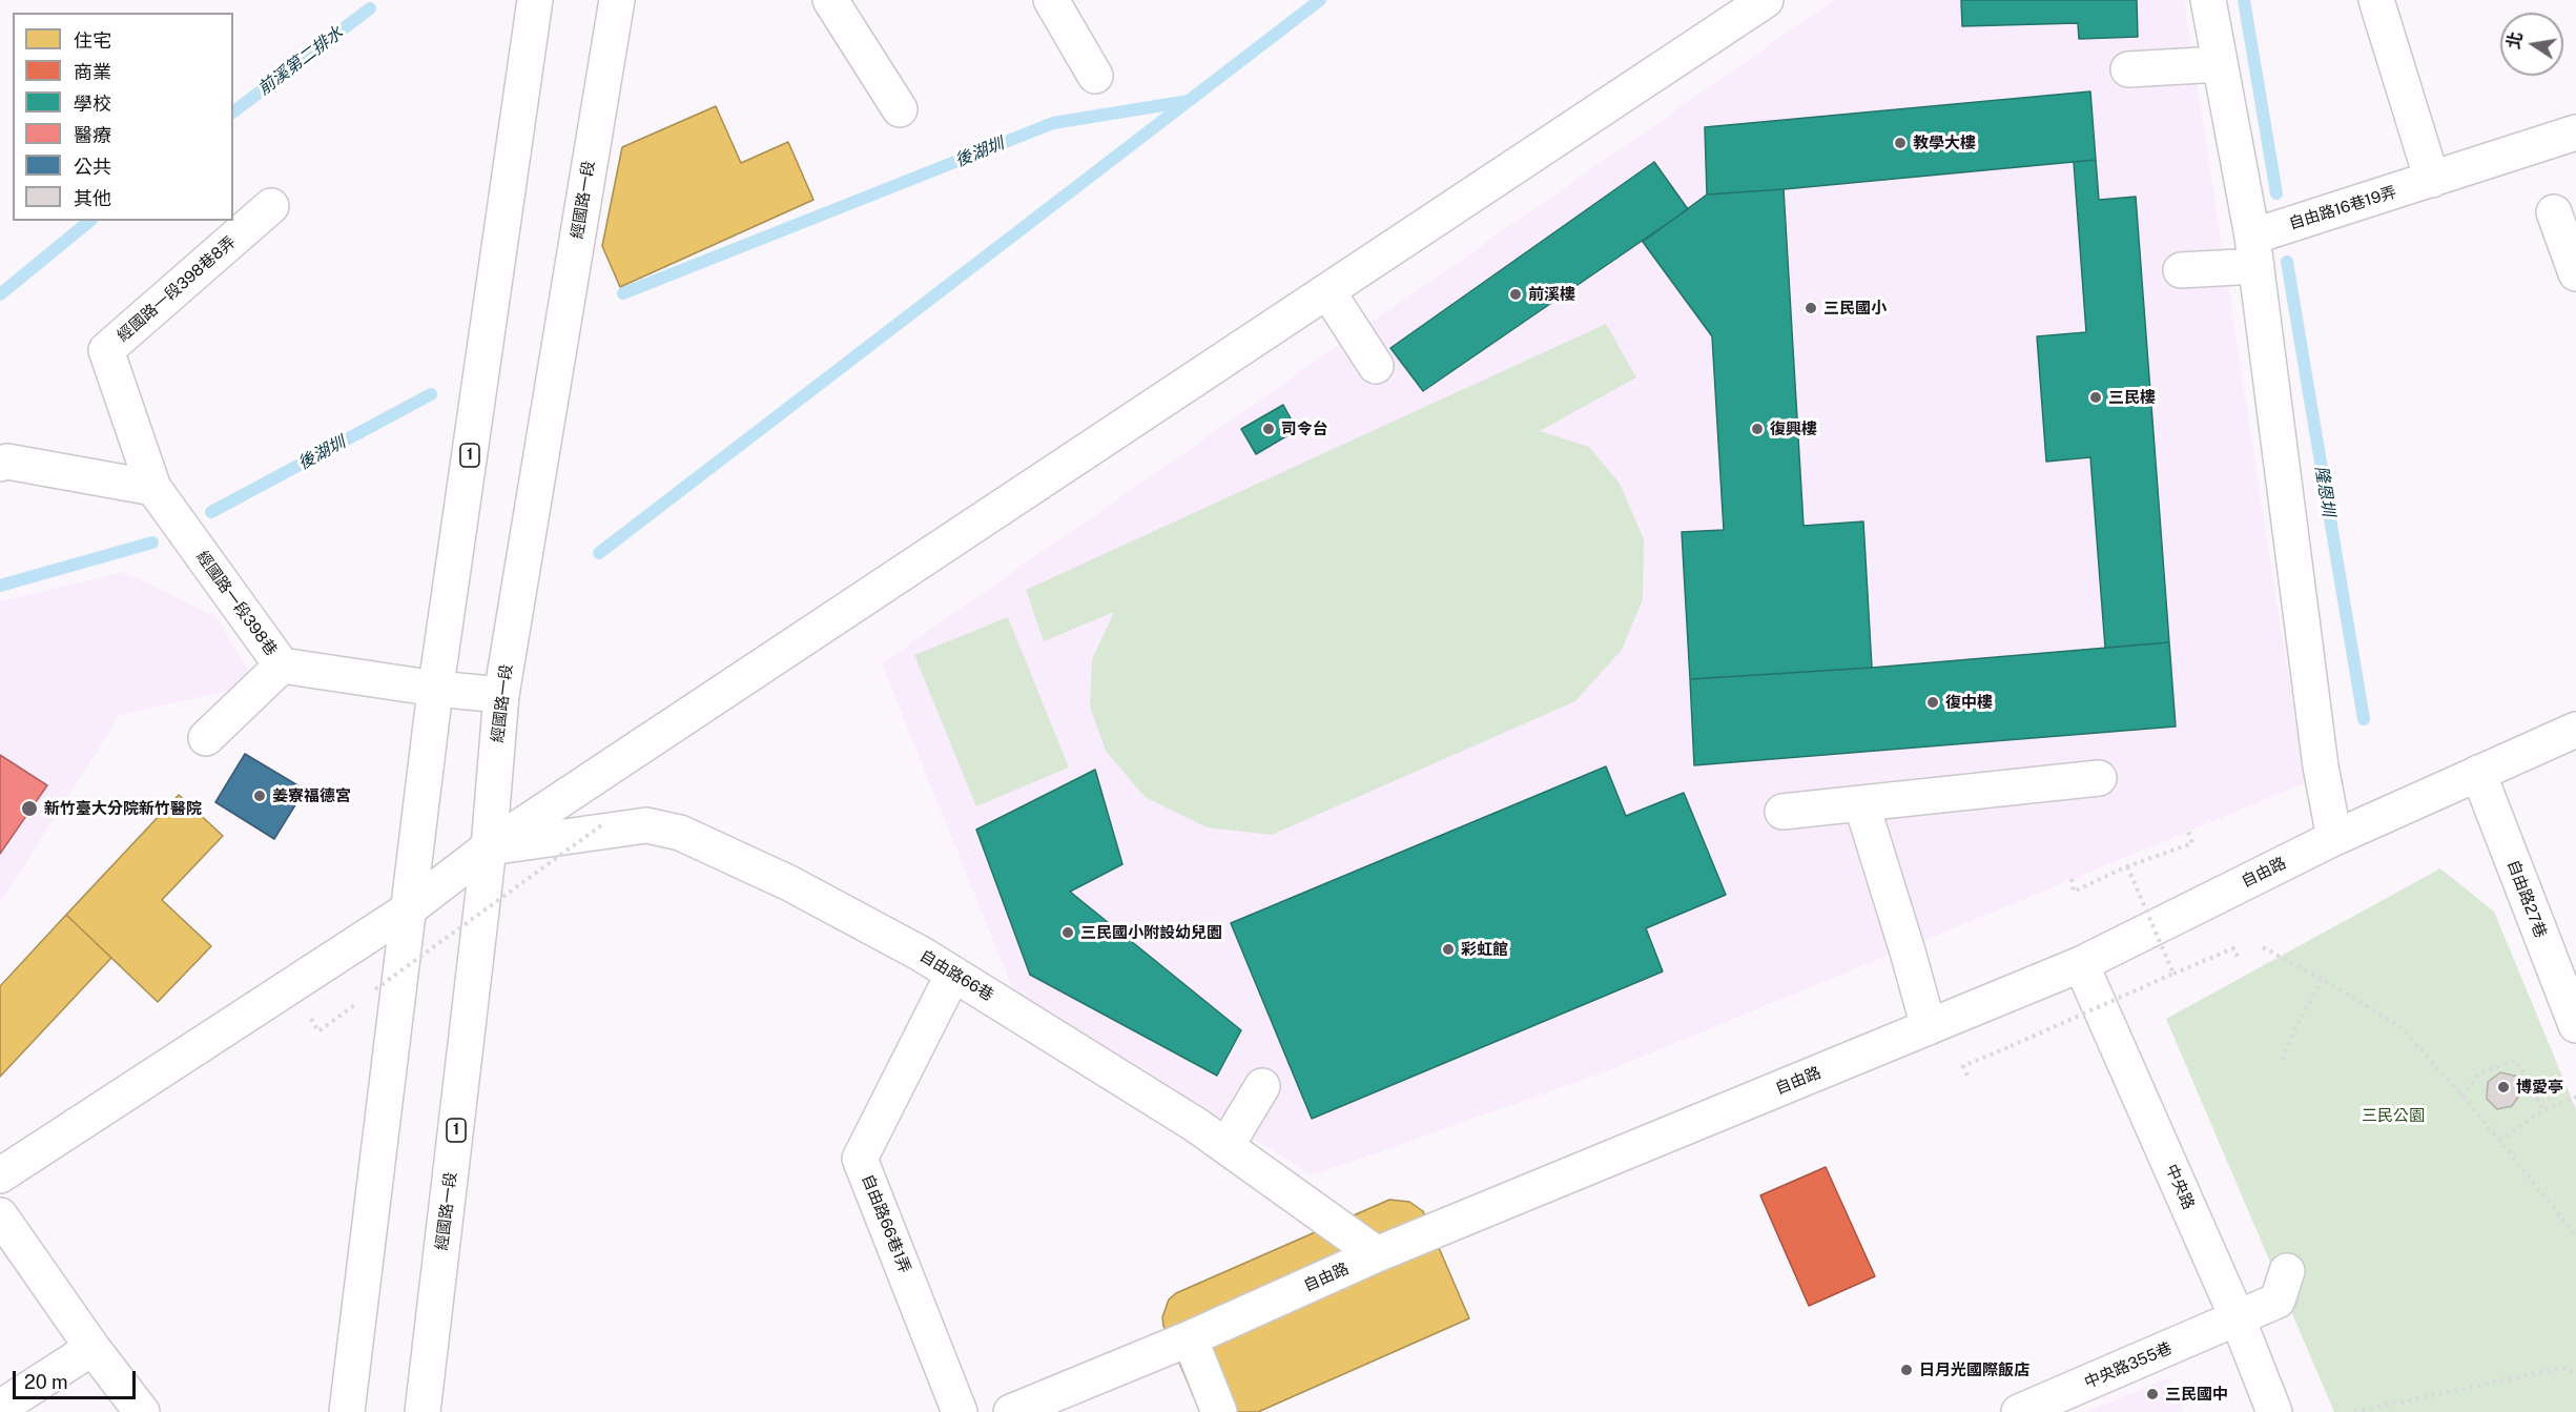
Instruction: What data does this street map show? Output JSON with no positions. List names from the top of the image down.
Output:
{
  "streets": {
    "street": [
      "經國路一段",
      "自由路16巷19弄",
      "經國路一段398巷8弄",
      "1",
      "經國路一段398巷",
      "自由路",
      "自由路27巷",
      "自由路66巷",
      "中央路",
      "自由路66巷1弄",
      "中央路355巷"
    ]
  },
  "crossings": [
    ["經國路一段", "經國路一段398巷"],
    ["經國路一段", "自由路66巷"],
    ["經國路一段398巷8弄", "經國路一段398巷"],
    ["1", "經國路一段398巷"],
    ["自由路", "自由路27巷"],
    ["自由路", "自由路66巷"],
    ["自由路", "中央路"],
    ["自由路66巷", "自由路66巷1弄"],
    ["中央路", "中央路355巷"]
  ],
  "water": ["前溪第二排水", "後湖圳", "隆恩圳"],
  "parks": ["三民公園"],
  "places": [
    "教學大樓",
    "前溪樓",
    "三民國小",
    "三民樓",
    "司令台",
    "復興樓",
    "復中樓",
    "姜寮福德宮",
    "新竹臺大分院新竹醫院",
    "三民國小附設幼兒園",
    "彩虹館",
    "博愛亭",
    "日月光國際飯店",
    "三民國中"
  ],
  "legend": [
    "住宅",
    "商業",
    "學校",
    "醫療",
    "公共",
    "其他"
  ],
  "scale_bar": "20 m",
  "north": "left"
}
